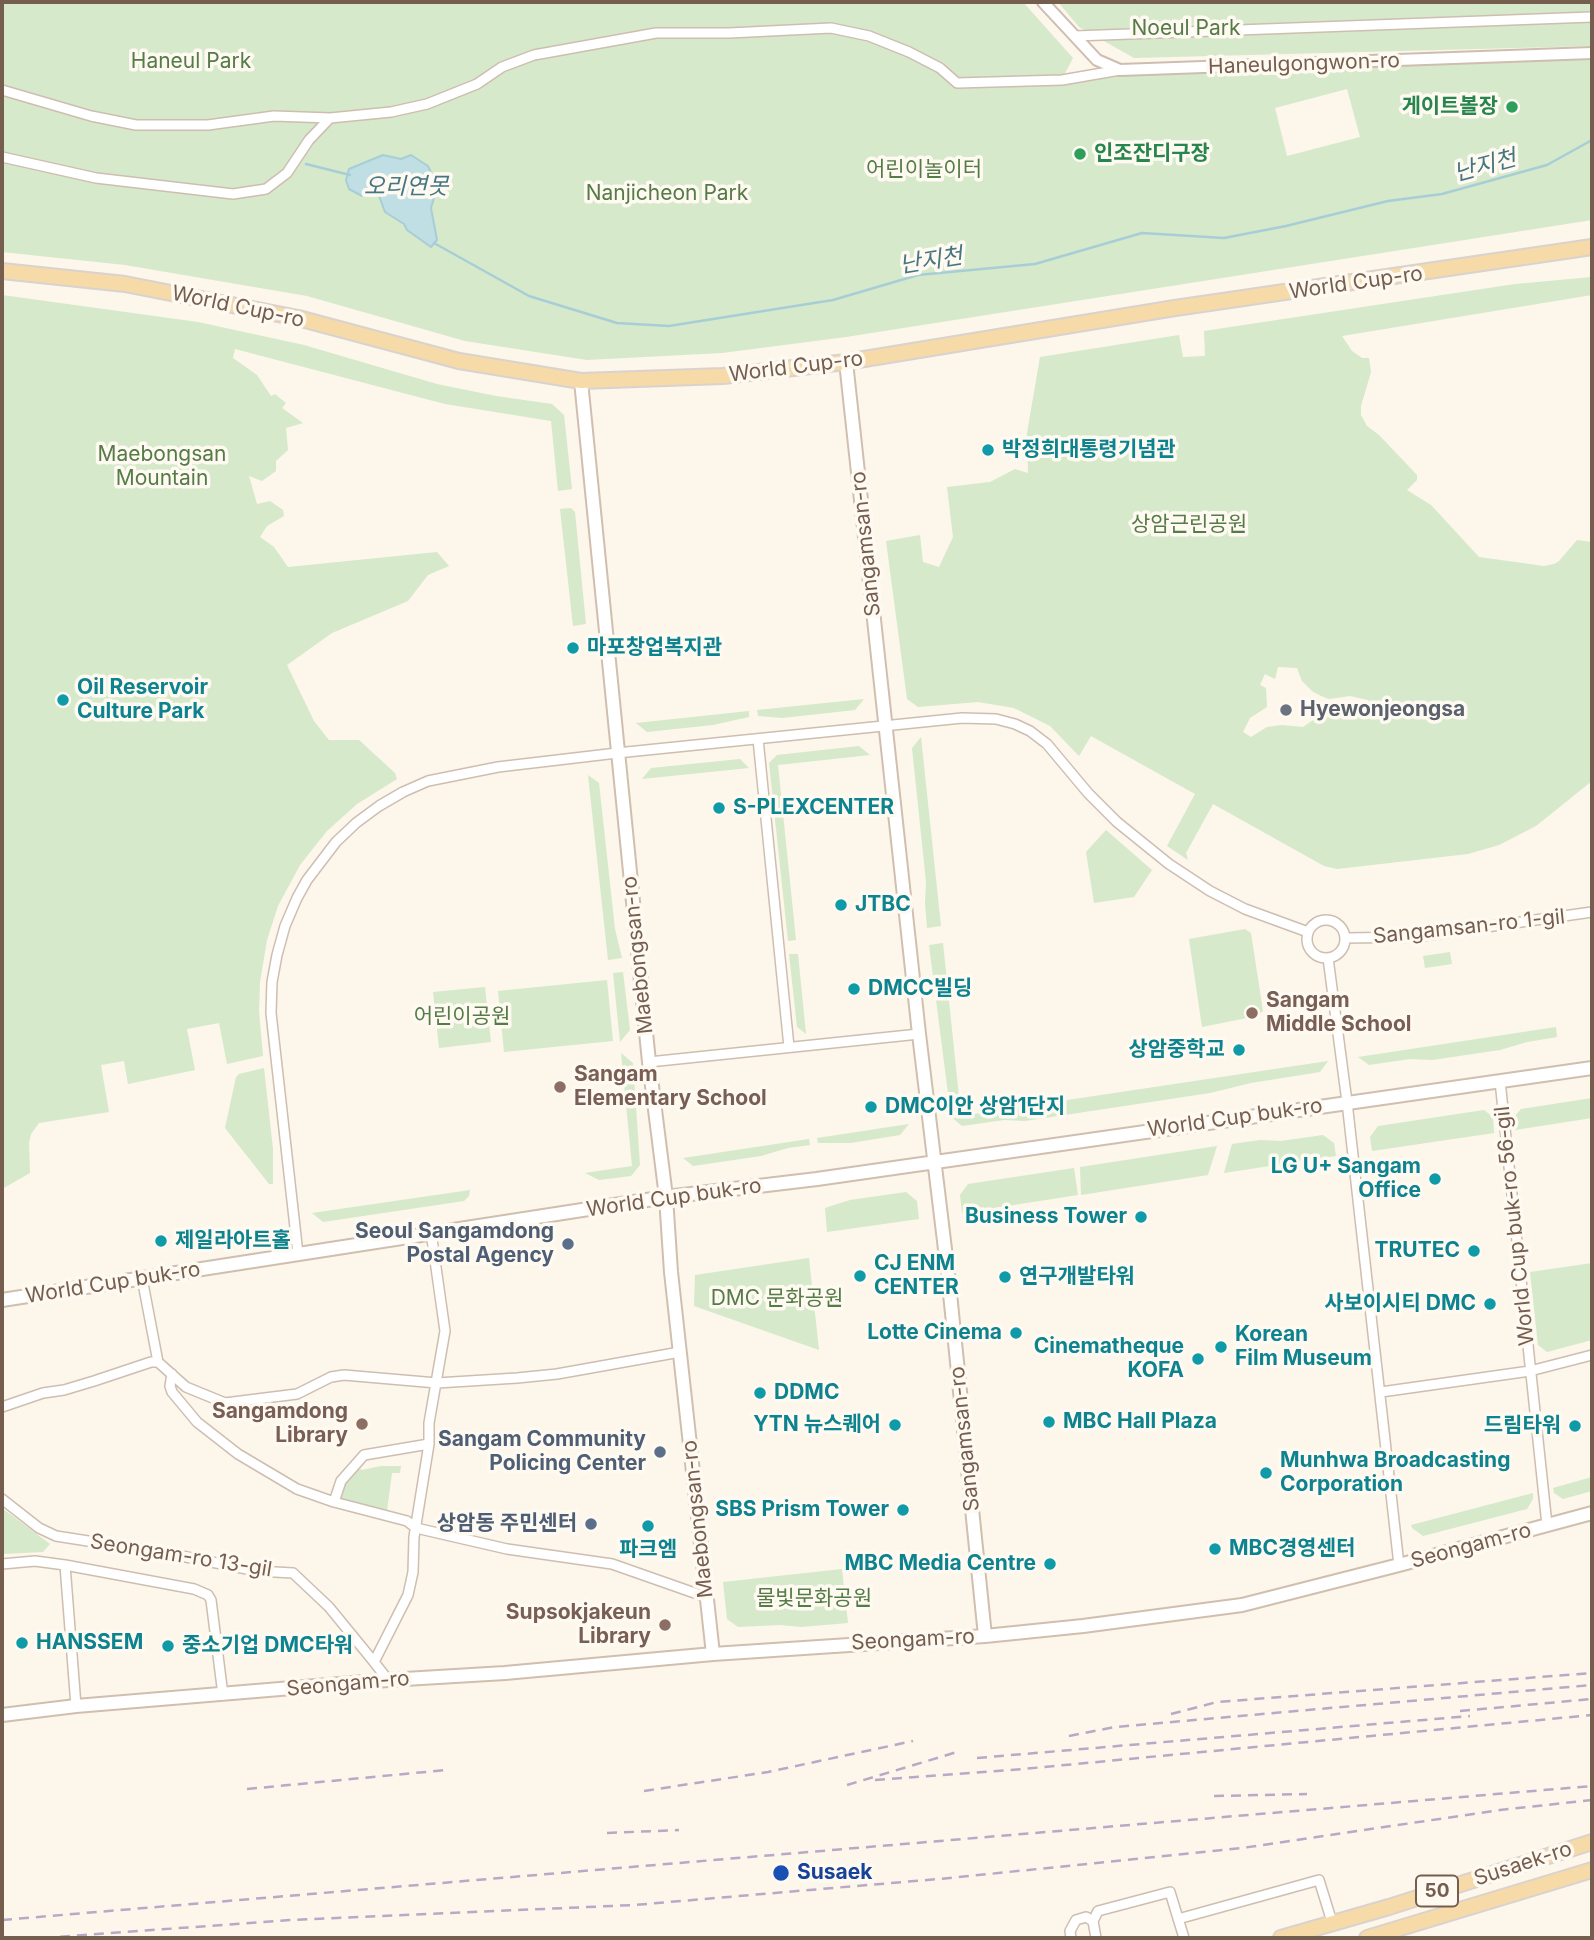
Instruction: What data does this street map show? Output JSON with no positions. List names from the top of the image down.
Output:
{
  "streets": {
    "main road": [
      "World Cup-ro",
      "Sangamsan-ro",
      "Maebongsan-ro",
      "World Cup buk-ro",
      "Seongam-ro",
      "Susaek-ro",
      "50"
    ],
    "street": [
      "Haneulgongwon-ro",
      "Sangamsan-ro 1-gil",
      "World Cup buk-ro 56-gil",
      "Seongam-ro 13-gil"
    ]
  },
  "crossings": [
    ["World Cup-ro", "Sangamsan-ro"],
    ["World Cup-ro", "Maebongsan-ro"],
    ["Sangamsan-ro", "World Cup buk-ro"],
    ["Sangamsan-ro", "Seongam-ro"],
    ["Sangamsan-ro 1-gil", "World Cup buk-ro"],
    ["Maebongsan-ro", "World Cup buk-ro"],
    ["Maebongsan-ro", "Seongam-ro"],
    ["World Cup buk-ro", "World Cup buk-ro 56-gil"],
    ["World Cup buk-ro 56-gil", "Seongam-ro"],
    ["Seongam-ro", "Seongam-ro 13-gil"]
  ],
  "water": ["난지천", "오리연못"],
  "parks": [
    "Noeul Park",
    "Haneul Park",
    "어린이놀이터",
    "Nanjicheon Park",
    "Maebongsan Mountain",
    "상암근린공원",
    "어린이공원",
    "DMC 문화공원",
    "물빛문화공원"
  ],
  "places": [
    "게이트볼장",
    "인조잔디구장",
    "박정희대통령기념관",
    "마포창업복지관",
    "Oil Reservoir Culture Park",
    "Hyewonjeongsa",
    "S-PLEXCENTER",
    "JTBC",
    "DMCC빌딩",
    "Sangam Middle School",
    "상암중학교",
    "Sangam Elementary School",
    "DMC이안 상암1단지",
    "LG U+ Sangam Office",
    "Business Tower",
    "제일라아트홀",
    "Seoul Sangamdong Postal Agency",
    "TRUTEC",
    "CJ ENM CENTER",
    "연구개발타워",
    "사보이시티 DMC",
    "Lotte Cinema",
    "Korean Film Museum",
    "Cinematheque KOFA",
    "DDMC",
    "MBC Hall Plaza",
    "Sangamdong Library",
    "YTN 뉴스퀘어",
    "드림타워",
    "Sangam Community Policing Center",
    "Munhwa Broadcasting Corporation",
    "SBS Prism Tower",
    "상암동 주민센터",
    "파크엠",
    "MBC경영센터",
    "MBC Media Centre",
    "Supsokjakeun Library",
    "HANSSEM",
    "중소기업 DMC타워",
    "Susaek"
  ]
}
